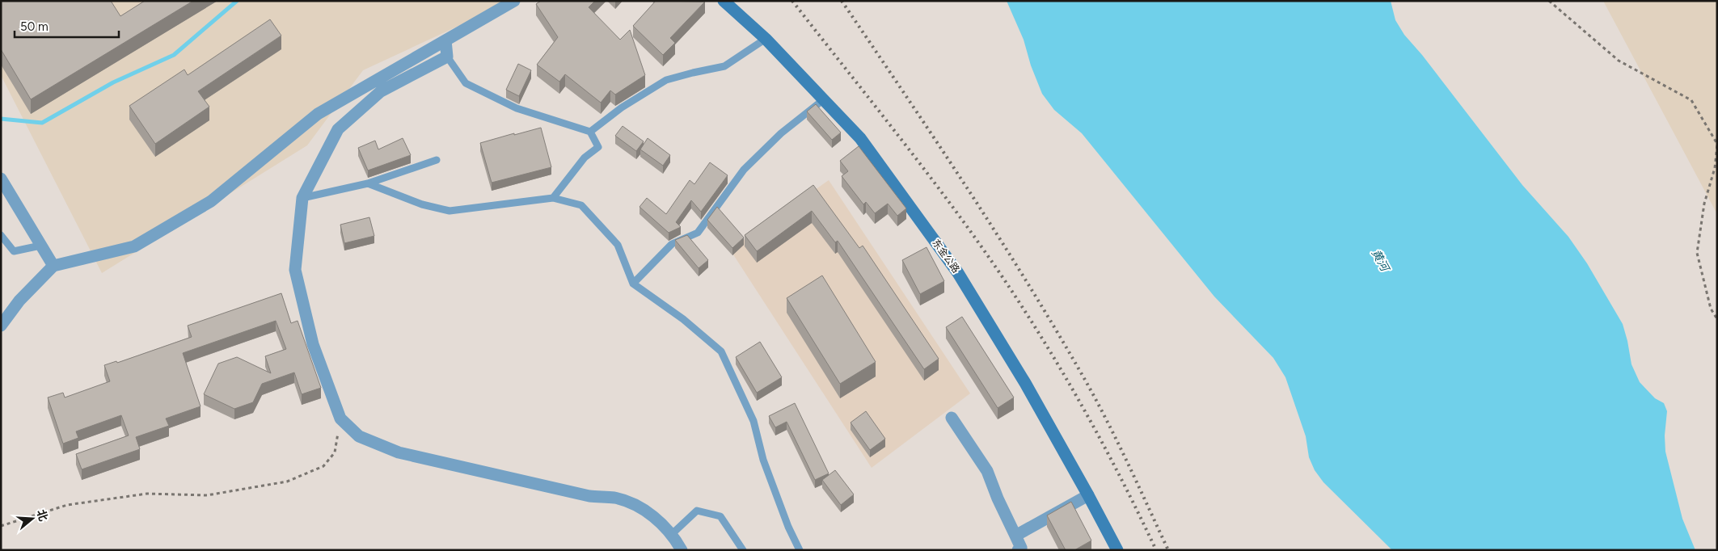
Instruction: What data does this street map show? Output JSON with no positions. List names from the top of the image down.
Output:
{
  "streets": {
    "main road": ["东金公路"]
  },
  "water": ["黄河"],
  "scale_bar": "50 m",
  "north": "right"
}
